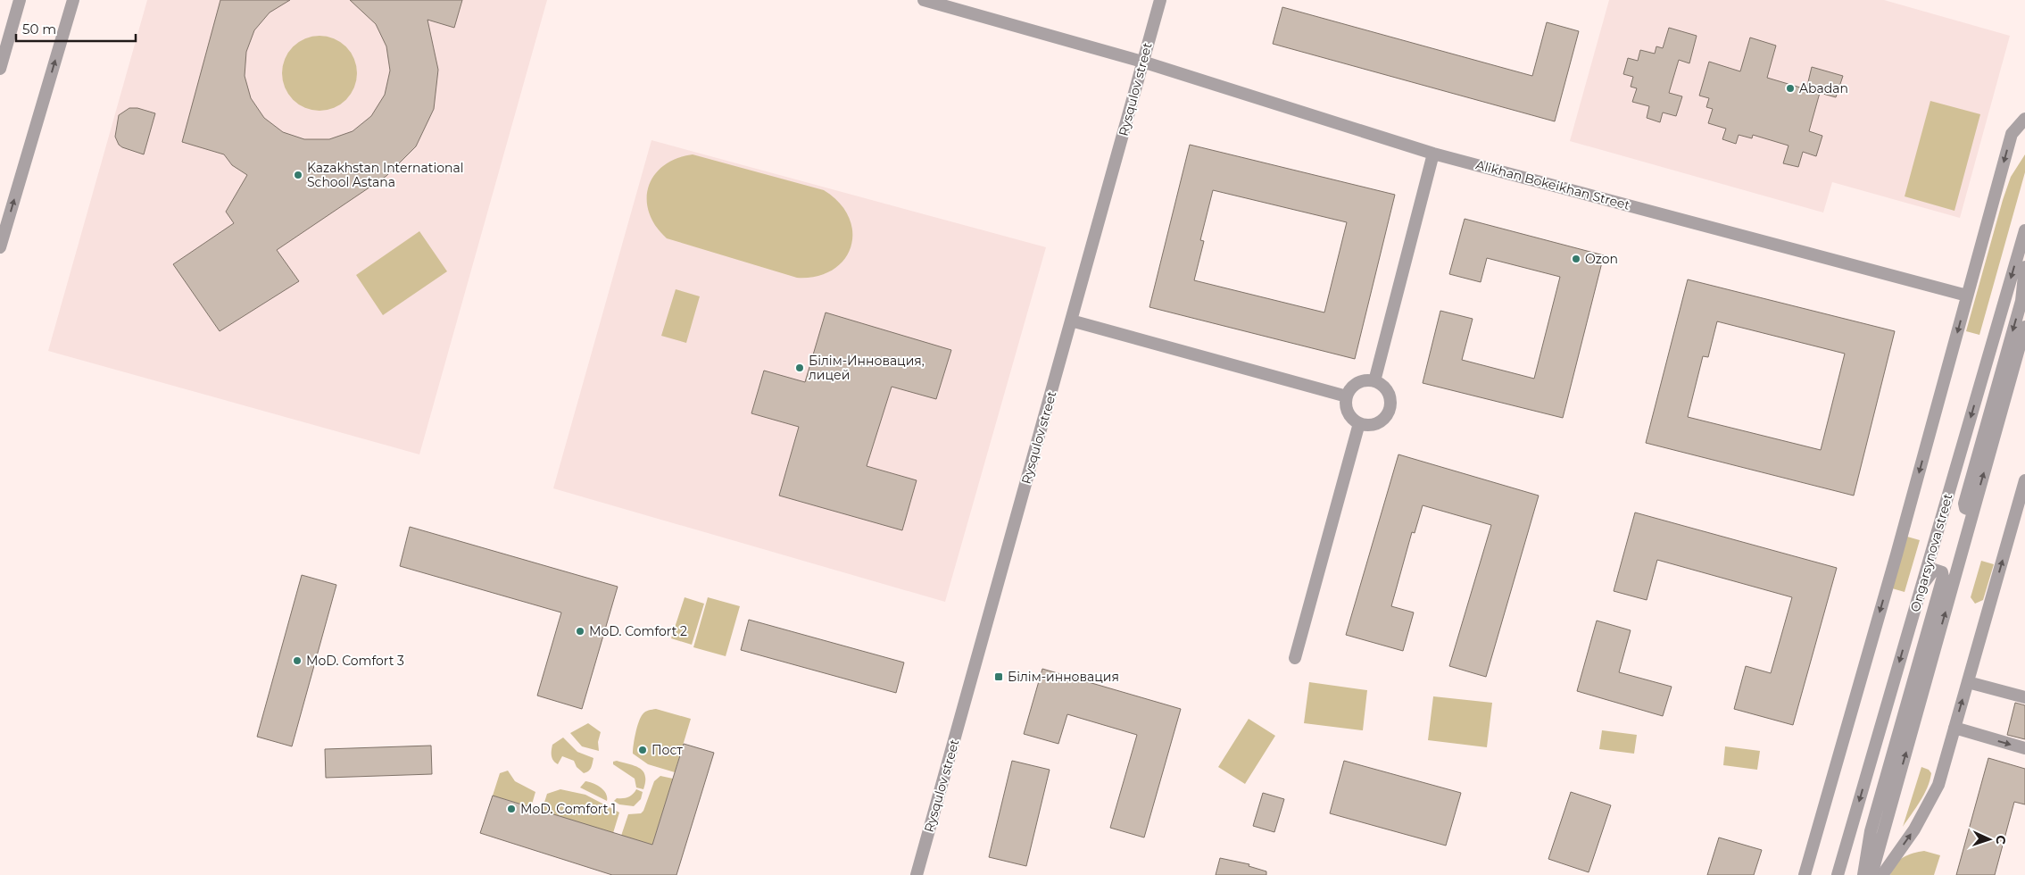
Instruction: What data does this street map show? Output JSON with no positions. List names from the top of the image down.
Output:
{
  "streets": {
    "street": ["Rysqulov street", "Alikhan Bokeikhan Street", "Ongarsynova street"]
  },
  "crossings": [
    ["Rysqulov street", "Alikhan Bokeikhan Street"]
  ],
  "places": {
    "other": [
      "Abadan",
      "Kazakhstan International School Astana",
      "Ozon",
      "Білім-Инновация, лицей",
      "МoD. Comfort 2",
      "МoD. Comfort 3",
      "Пост",
      "МoD. Comfort 1"
    ],
    "transit": ["Білім-инновация"]
  },
  "scale_bar": "50 m",
  "north": "right"
}
